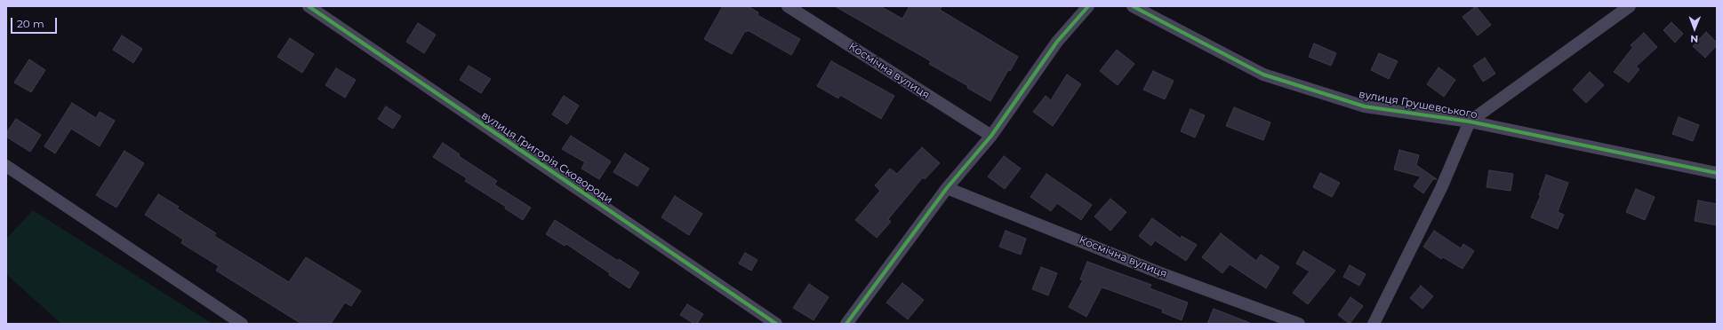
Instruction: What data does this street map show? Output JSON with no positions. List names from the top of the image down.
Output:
{
  "streets": {
    "street": ["Космічна вулиця", "вулиця Грушевського", "вулиця Григорія Сковороди"]
  },
  "scale_bar": "20 m",
  "north": "bottom"
}
